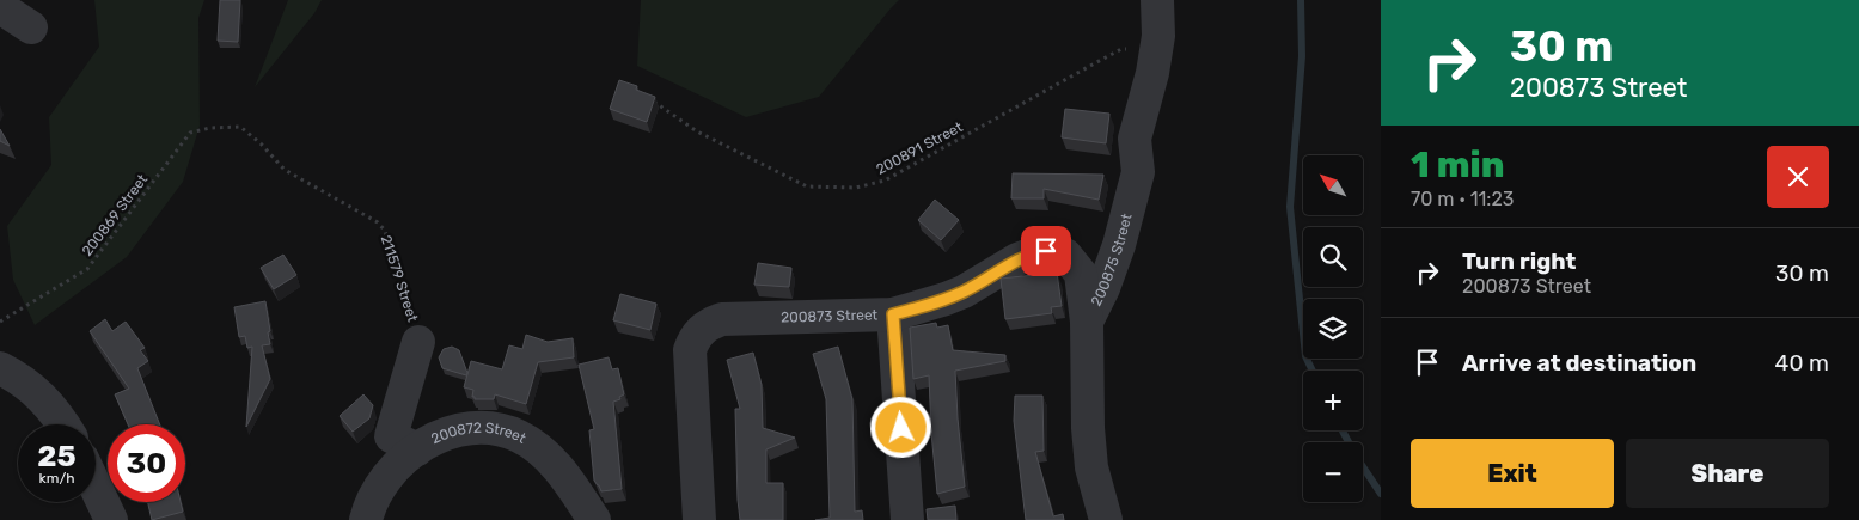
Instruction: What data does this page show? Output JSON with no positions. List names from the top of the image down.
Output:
{
  "streets": {
    "street": [
      "200875 Street",
      "211579 Street",
      "200873 Street",
      "200872 Street"
    ],
    "path": ["200891 Street", "200869 Street"]
  },
  "crossings": [
    ["200891 Street", "200875 Street"],
    ["200869 Street", "211579 Street"],
    ["200875 Street", "200873 Street"],
    ["211579 Street", "200872 Street"]
  ],
  "north": "top left",
  "page": {
    "turn": ["30 m", "200873 Street"],
    "heading": ["1 min", "70 m · 11:23"],
    "map_buttons": ["+", "−"],
    "list": [
      {
        "name": "Turn right",
        "note": "200873 Street",
        "value": "30 m"
      },
      {
        "name": "Arrive at destination",
        "value": "40 m"
      }
    ],
    "speed": "25 km/h",
    "limit": "30",
    "buttons": ["Exit", "Share"]
  }
}
